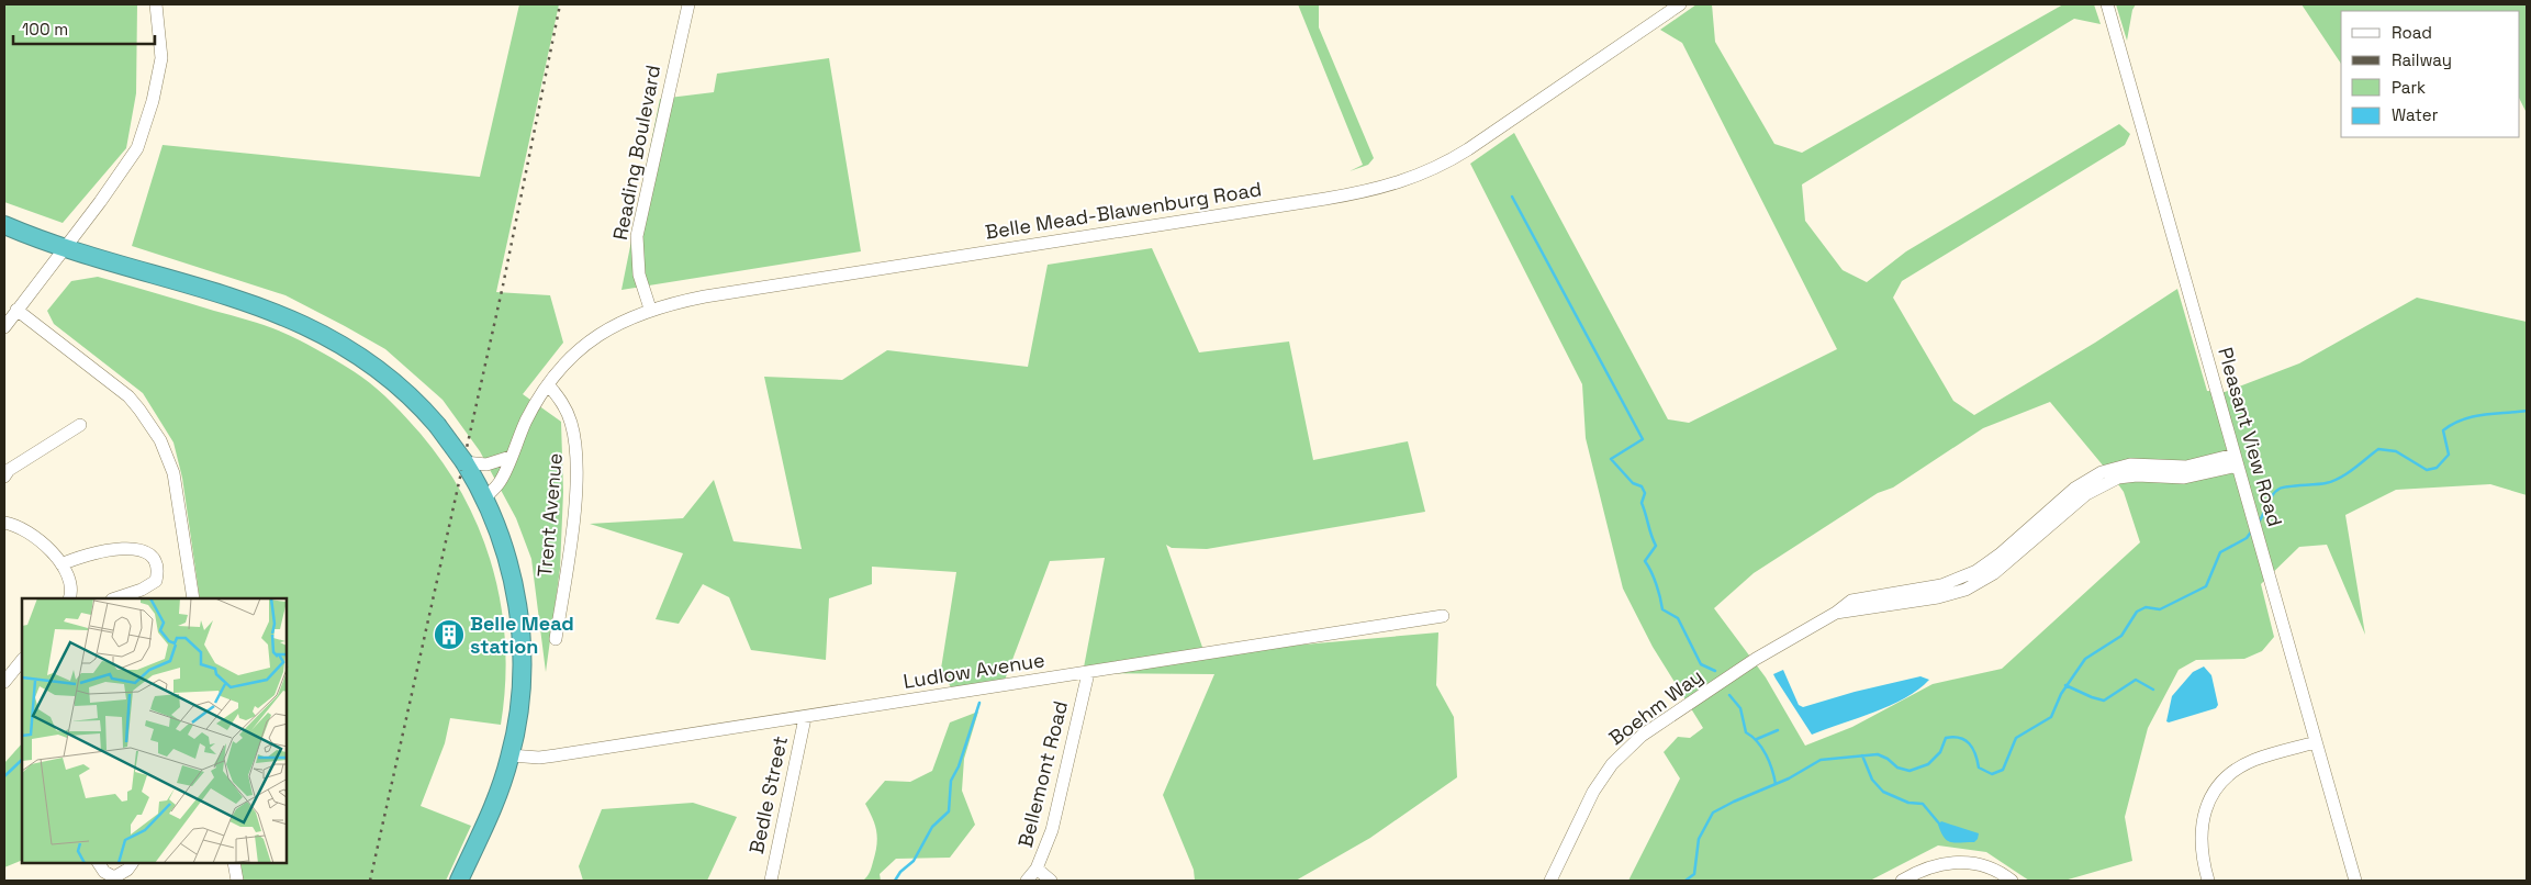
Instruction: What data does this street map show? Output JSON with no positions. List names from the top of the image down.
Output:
{
  "streets": {
    "street": [
      "Reading Boulevard",
      "Belle Mead-Blawenburg Road",
      "Pleasant View Road",
      "Trent Avenue",
      "Ludlow Avenue",
      "Boehm Way",
      "Bellemont Road",
      "Bedle Street"
    ]
  },
  "crossings": [
    ["Reading Boulevard", "Belle Mead-Blawenburg Road"],
    ["Belle Mead-Blawenburg Road", "Trent Avenue"],
    ["Pleasant View Road", "Boehm Way"],
    ["Ludlow Avenue", "Bellemont Road"],
    ["Ludlow Avenue", "Bedle Street"]
  ],
  "places": {
    "building": ["Belle Mead station"]
  },
  "legend": [
    "Road",
    "Railway",
    "Park",
    "Water"
  ],
  "scale_bar": "100 m"
}
